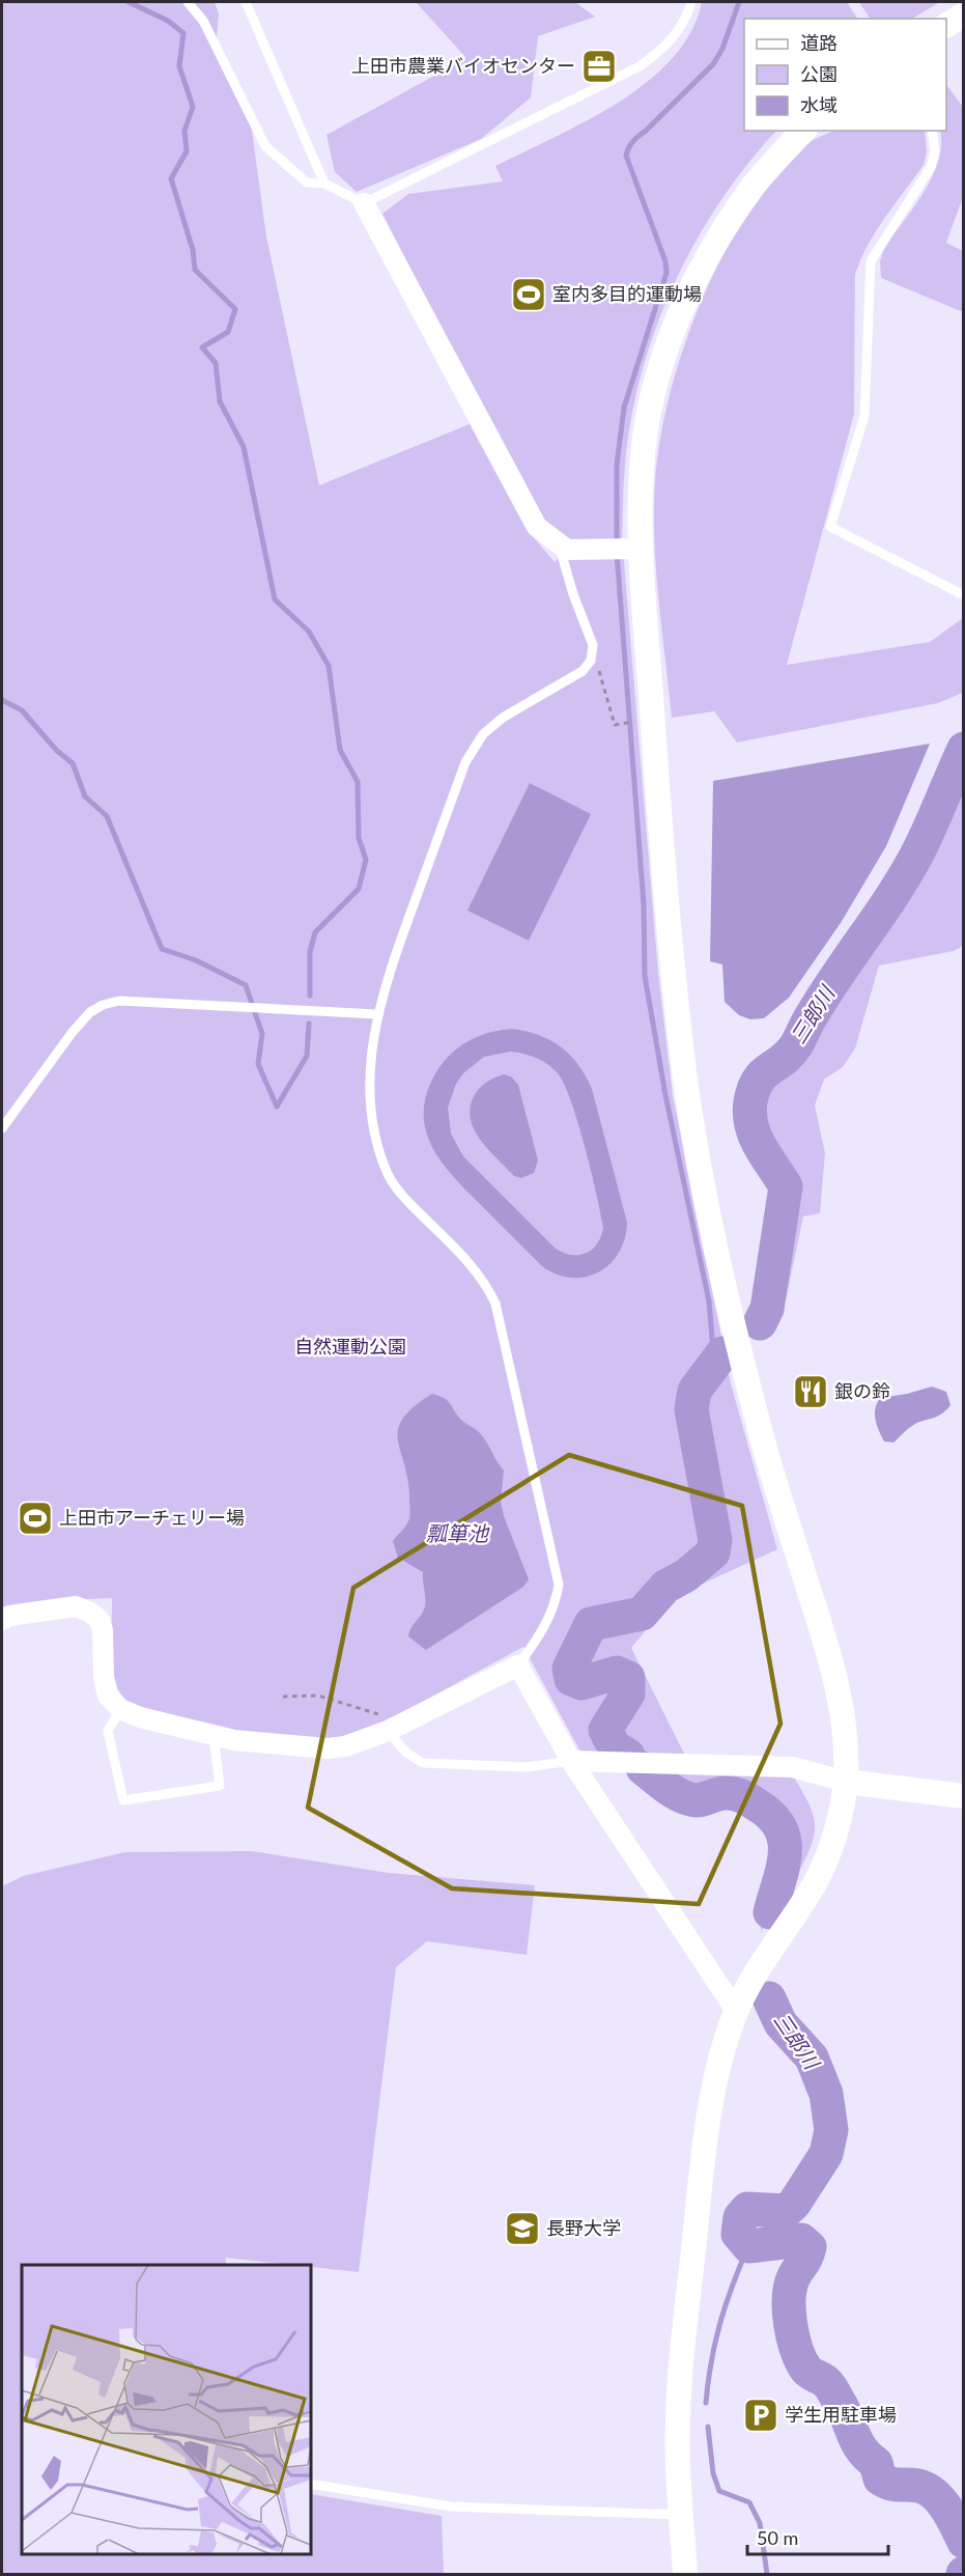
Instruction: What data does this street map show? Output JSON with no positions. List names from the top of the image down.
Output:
{
  "water": ["三郎川", "瓢箪池"],
  "parks": ["自然運動公園"],
  "places": {
    "office": ["上田市農業バイオセンター"],
    "sports": ["室内多目的運動場", "上田市アーチェリー場"],
    "restaurant": ["銀の鈴"],
    "school or university": ["長野大学"],
    "parking": ["学生用駐車場"]
  },
  "legend": ["道路", "公園", "水域"],
  "scale_bar": "50 m"
}
